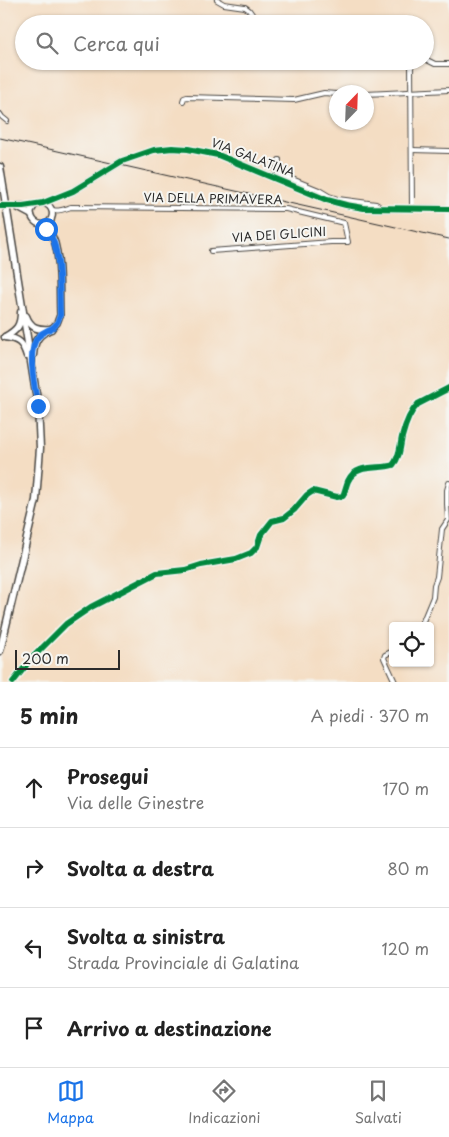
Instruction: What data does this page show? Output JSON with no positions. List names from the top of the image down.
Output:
{
  "streets": {
    "street": ["VIA GALATINA", "VIA DELLA PRIMAVERA", "VIA DEI GLICINI"]
  },
  "crossings": [
    ["VIA GALATINA", "VIA DELLA PRIMAVERA"],
    ["VIA DELLA PRIMAVERA", "VIA DEI GLICINI"]
  ],
  "scale_bar": "200 m",
  "north": "top right",
  "page": {
    "search": "Cerca qui",
    "scale": "200 m",
    "heading": ["5 min", "A piedi · 370 m"],
    "list": [
      ["Prosegui", "Via delle Ginestre", "170 m"],
      ["Svolta a destra", "80 m"],
      ["Svolta a sinistra", "Strada Provinciale di Galatina", "120 m"],
      "Arrivo a destinazione"
    ],
    "nav": ["Mappa", "Indicazioni", "Salvati"]
  }
}
